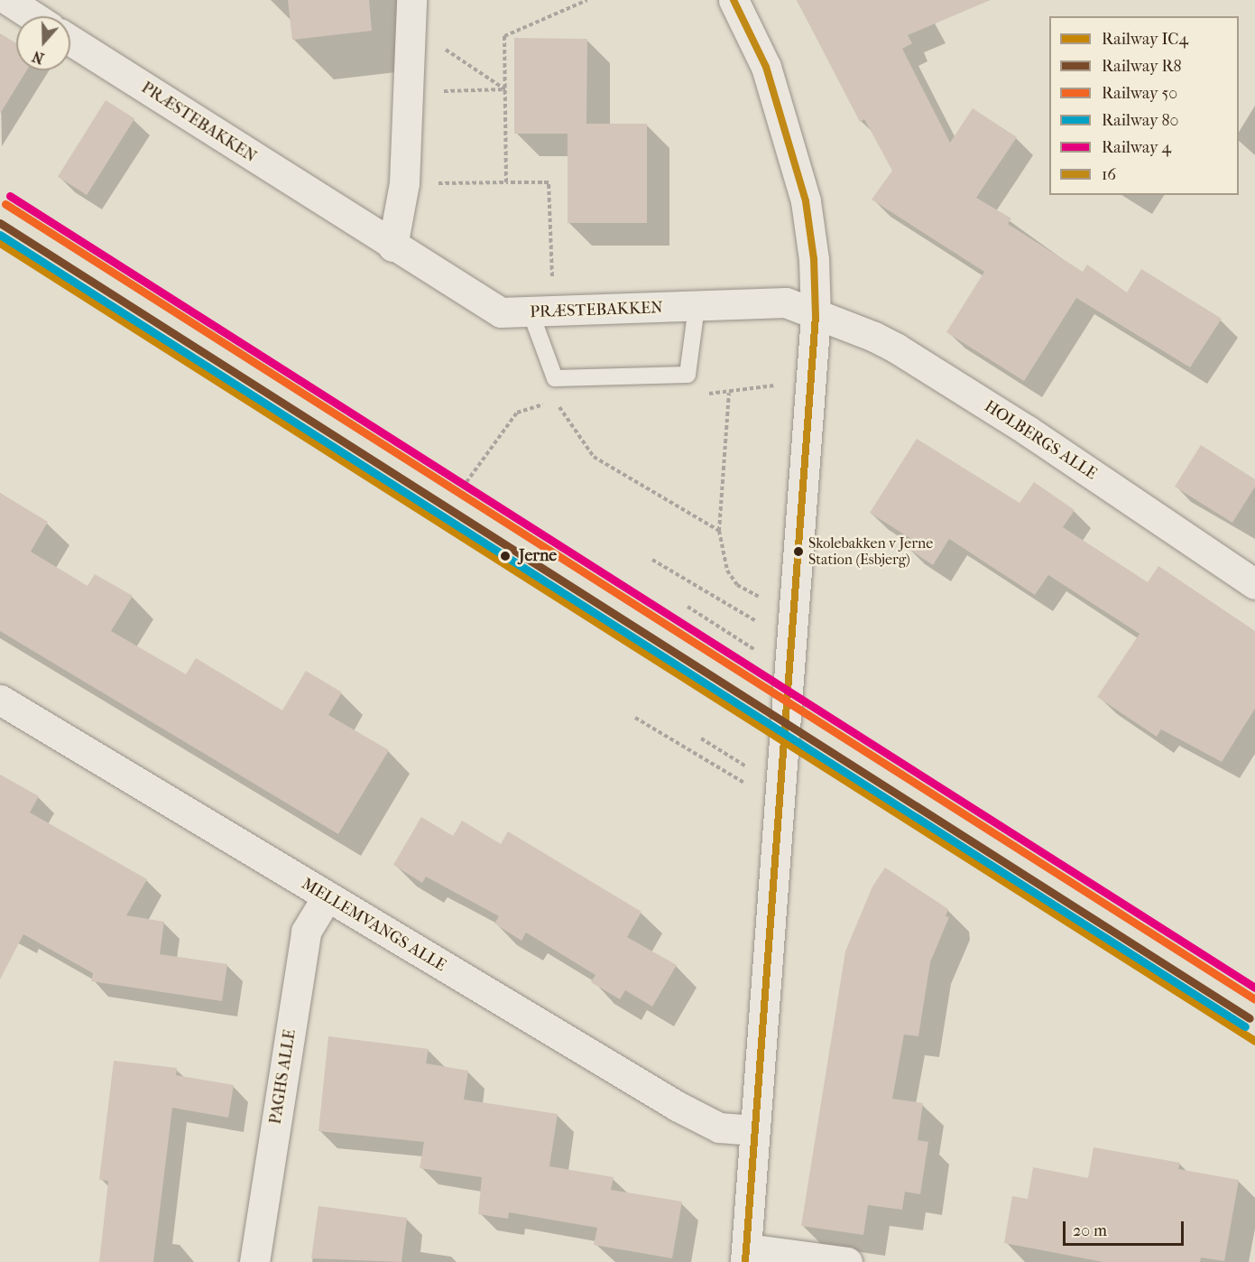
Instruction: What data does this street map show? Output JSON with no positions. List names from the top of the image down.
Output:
{
  "streets": {
    "street": [
      "PRÆSTEBAKKEN",
      "HOLBERGS ALLE",
      "MELLEMVANGS ALLE",
      "PAGHS ALLE"
    ]
  },
  "crossings": [
    ["PRÆSTEBAKKEN", "HOLBERGS ALLE"],
    ["MELLEMVANGS ALLE", "PAGHS ALLE"]
  ],
  "places": ["Skolebakken v Jerne Station (Esbjerg)", "Jerne"],
  "lines": [
    "transit line 16",
    "rail line 4",
    "rail line 50",
    "rail line R8",
    "rail line 80",
    "rail line IC4"
  ],
  "legend": [
    "Railway IC4",
    "Railway R8",
    "Railway 50",
    "Railway 80",
    "Railway 4",
    "16"
  ],
  "scale_bar": "20 m",
  "north": "bottom"
}
